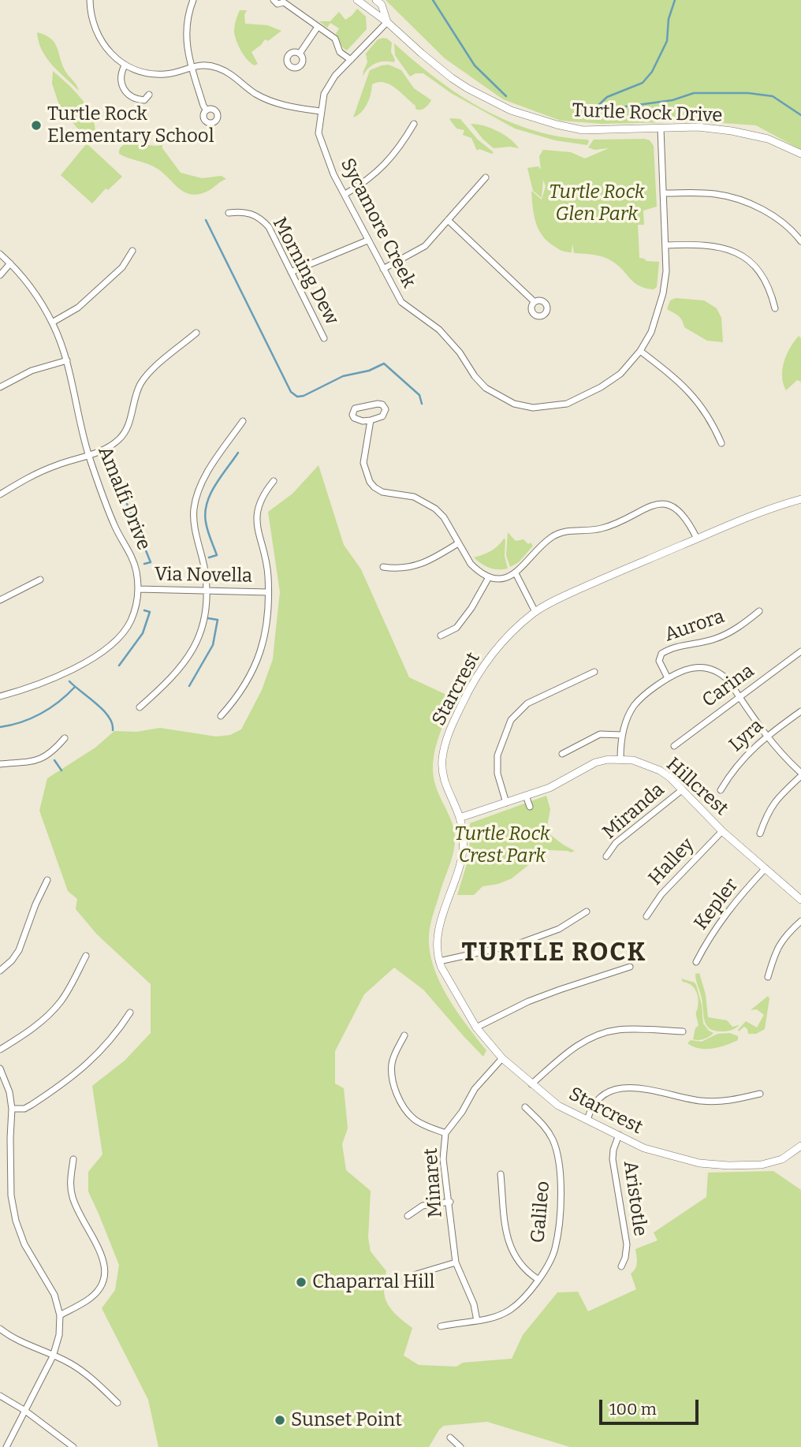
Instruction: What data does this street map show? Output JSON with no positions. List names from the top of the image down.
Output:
{
  "streets": {
    "street": [
      "Turtle Rock Drive",
      "Sycamore Creek",
      "Morning Dew",
      "Amalfi Drive",
      "Via Novella",
      "Aurora",
      "Carina",
      "Starcrest",
      "Lyra",
      "Hillcrest",
      "Miranda",
      "Halley",
      "Kepler",
      "Minaret",
      "Aristotle",
      "Galileo"
    ]
  },
  "crossings": [
    ["Turtle Rock Drive", "Sycamore Creek"],
    ["Amalfi Drive", "Via Novella"],
    ["Starcrest", "Hillcrest"],
    ["Starcrest", "Minaret"],
    ["Starcrest", "Aristotle"],
    ["Hillcrest", "Miranda"],
    ["Hillcrest", "Halley"],
    ["Hillcrest", "Kepler"],
    ["Minaret", "Galileo"]
  ],
  "districts": ["TURTLE ROCK"],
  "parks": ["Turtle Rock Glen Park", "Turtle Rock Crest Park"],
  "places": ["Turtle Rock Elementary School", "Chaparral Hill", "Sunset Point"],
  "scale_bar": "100 m"
}
